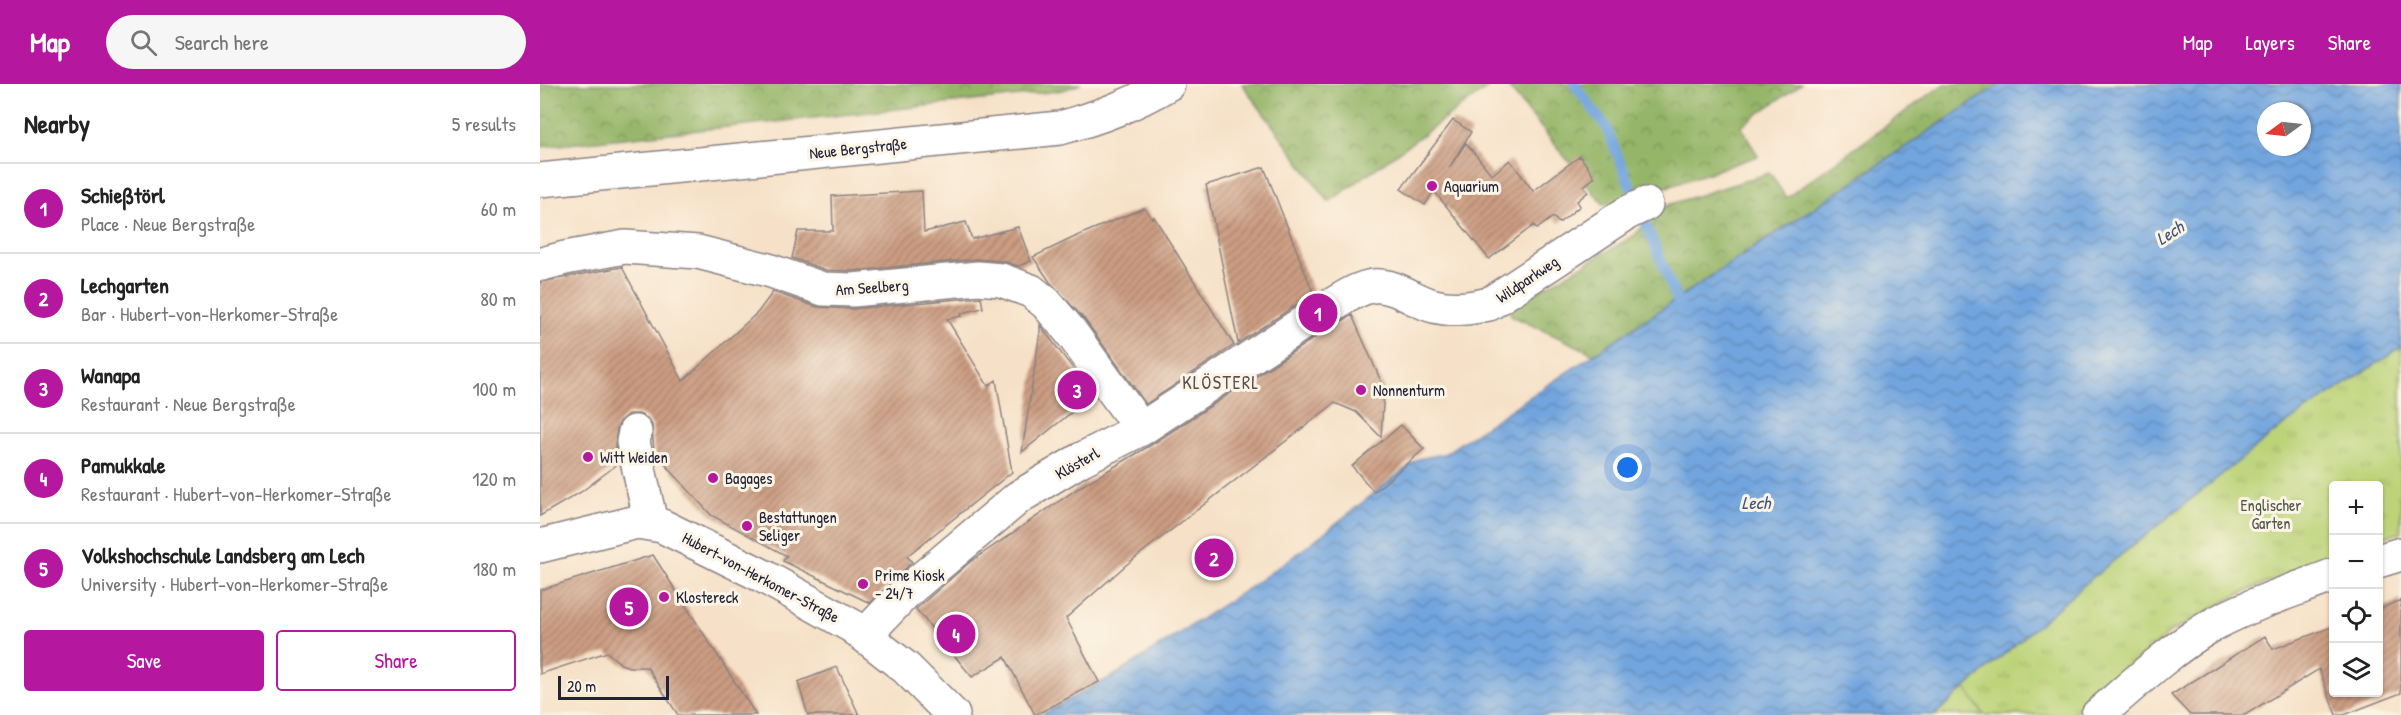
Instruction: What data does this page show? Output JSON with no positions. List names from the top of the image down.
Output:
{
  "streets": {
    "main road": [
      "Neue Bergstraße",
      "Wildparkweg",
      "Am Seelberg",
      "Klösterl",
      "Hubert-von-Herkomer-Straße"
    ]
  },
  "crossings": [
    ["Wildparkweg", "Klösterl"],
    ["Am Seelberg", "Klösterl"],
    ["Klösterl", "Hubert-von-Herkomer-Straße"]
  ],
  "districts": ["KLÖSTERL"],
  "water": ["Lech"],
  "parks": ["Englischer Garten"],
  "places": [
    "Aquarium",
    "Nonnenturm",
    "Witt Weiden",
    "Bagages",
    "Bestattungen Seliger",
    "Prime Kiosk - 24/7",
    "Klostereck"
  ],
  "scale_bar": "20 m",
  "north": "left",
  "page": {
    "header": "Map",
    "search": "Search here",
    "nav": ["Map", "Layers", "Share"],
    "heading": ["Nearby", "5 results"],
    "list": [
      {
        "mark": "1",
        "name": "Schießtörl",
        "note": "Place · Neue Bergstraße",
        "value": "60 m"
      },
      {
        "mark": "2",
        "name": "Lechgarten",
        "note": "Bar · Hubert-von-Herkomer-Straße",
        "value": "80 m"
      },
      {
        "mark": "3",
        "name": "Wanapa",
        "note": "Restaurant · Neue Bergstraße",
        "value": "100 m"
      },
      {
        "mark": "4",
        "name": "Pamukkale",
        "note": "Restaurant · Hubert-von-Herkomer-Straße",
        "value": "120 m"
      },
      {
        "mark": "5",
        "name": "Volkshochschule Landsberg am Lech",
        "note": "University · Hubert-von-Herkomer-Straße",
        "value": "180 m"
      }
    ],
    "pins": [
      "1",
      "3",
      "2",
      "5",
      "4"
    ],
    "map_buttons": ["+", "−"],
    "buttons": ["Save", "Share"],
    "scale": "20 m"
  }
}
